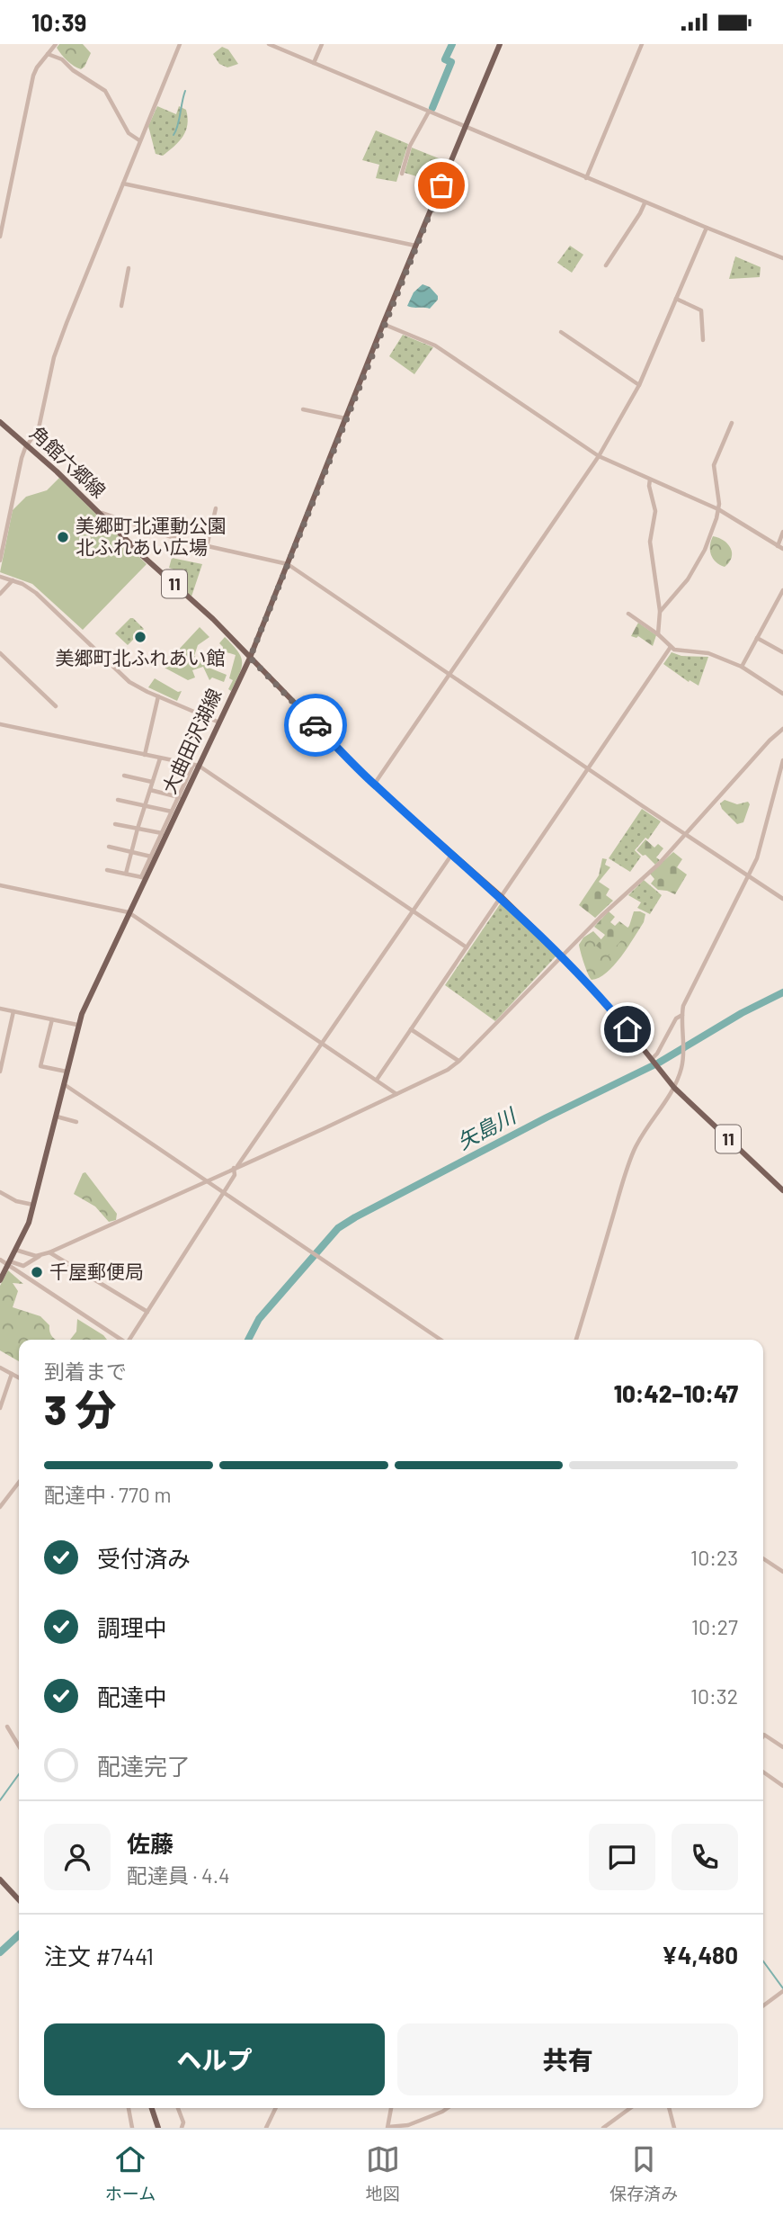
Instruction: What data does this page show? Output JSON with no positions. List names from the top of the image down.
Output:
{
  "streets": {
    "main road": ["角館六郷線", "11", "大曲田沢湖線"]
  },
  "crossings": [
    ["角館六郷線", "大曲田沢湖線"]
  ],
  "water": ["矢島川"],
  "places": ["美郷町北運動公園 北ふれあい広場", "美郷町北ふれあい館", "千屋郵便局"],
  "page": {
    "status": "10:39",
    "heading": ["3 分", "到着まで", "10:42–10:47"],
    "panel": [
      "佐藤",
      "配達員 · 4.4",
      "注文 #7441",
      "¥4,480"
    ],
    "bar": "配達中 · 770 m",
    "list": [
      ["受付済み", "10:23"],
      ["調理中", "10:27"],
      ["配達中", "10:32"],
      "配達完了"
    ],
    "buttons": ["ヘルプ", "共有"],
    "tabs": ["ホーム", "地図", "保存済み"]
  }
}
